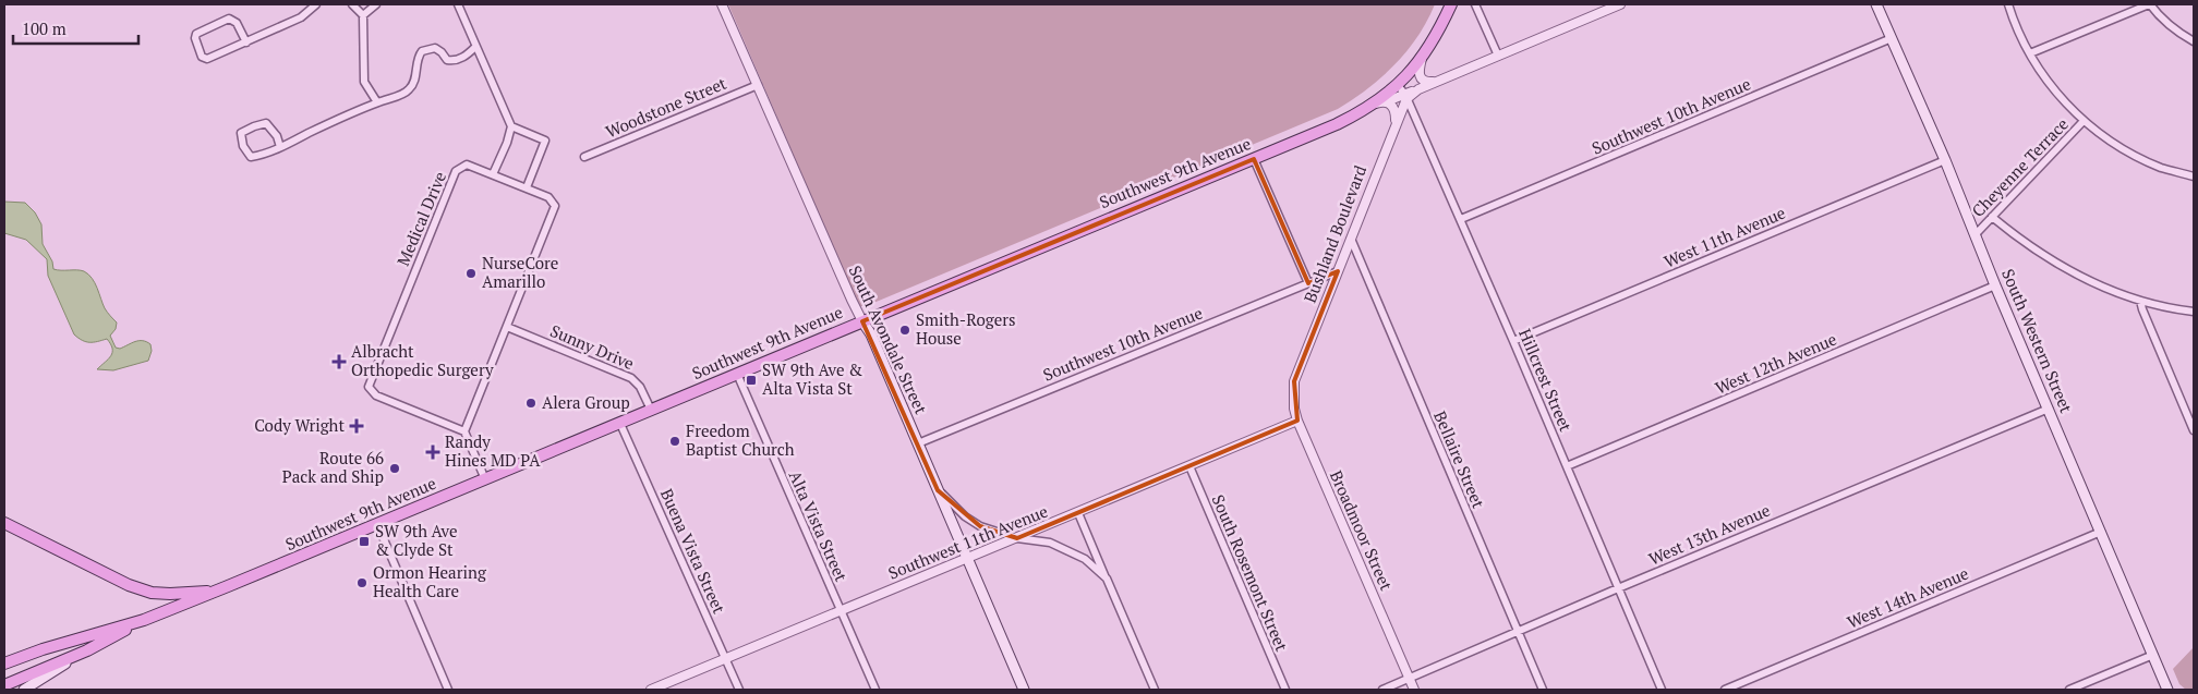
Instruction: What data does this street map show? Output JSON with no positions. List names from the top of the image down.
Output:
{
  "streets": {
    "main road": ["Southwest 9th Avenue", "South Avondale Street", "South Western Street"],
    "street": [
      "Woodstone Street",
      "Southwest 10th Avenue",
      "Cheyenne Terrace",
      "Medical Drive",
      "Bushland Boulevard",
      "West 11th Avenue",
      "Sunny Drive",
      "West 12th Avenue",
      "Hillcrest Street",
      "Bellaire Street",
      "Alta Vista Street",
      "Broadmoor Street",
      "West 13th Avenue",
      "Southwest 11th Avenue",
      "Buena Vista Street",
      "South Rosemont Street",
      "West 14th Avenue"
    ]
  },
  "crossings": [
    ["Woodstone Street", "South Avondale Street"],
    ["Southwest 10th Avenue", "Bushland Boulevard"],
    ["Southwest 10th Avenue", "South Avondale Street"],
    ["Southwest 10th Avenue", "South Western Street"],
    ["Southwest 10th Avenue", "Hillcrest Street"],
    ["Cheyenne Terrace", "South Western Street"],
    ["Southwest 9th Avenue", "South Avondale Street"],
    ["Southwest 9th Avenue", "Sunny Drive"],
    ["Southwest 9th Avenue", "Hillcrest Street"],
    ["Southwest 9th Avenue", "Alta Vista Street"],
    ["Southwest 9th Avenue", "Buena Vista Street"],
    ["Medical Drive", "Sunny Drive"],
    ["Bushland Boulevard", "Hillcrest Street"],
    ["Bushland Boulevard", "Bellaire Street"],
    ["Bushland Boulevard", "Broadmoor Street"],
    ["West 11th Avenue", "South Western Street"],
    ["West 11th Avenue", "Hillcrest Street"],
    ["South Avondale Street", "Southwest 11th Avenue"],
    ["South Western Street", "West 12th Avenue"],
    ["South Western Street", "West 13th Avenue"],
    ["South Western Street", "West 14th Avenue"],
    ["West 12th Avenue", "Hillcrest Street"],
    ["Hillcrest Street", "West 13th Avenue"],
    ["Bellaire Street", "West 13th Avenue"],
    ["Alta Vista Street", "Southwest 11th Avenue"],
    ["Broadmoor Street", "West 13th Avenue"],
    ["Broadmoor Street", "Southwest 11th Avenue"],
    ["Southwest 11th Avenue", "Buena Vista Street"],
    ["Southwest 11th Avenue", "South Rosemont Street"]
  ],
  "places": {
    "other": [
      "NurseCore Amarillo",
      "Smith-Rogers House",
      "Alera Group",
      "Freedom Baptist Church",
      "Route 66 Pack and Ship",
      "Ormon Hearing Health Care"
    ],
    "health": ["Albracht Orthopedic Surgery", "Cody Wright", "Randy Hines MD PA"],
    "transit": ["SW 9th Ave & Alta Vista St", "SW 9th Ave & Clyde St"]
  },
  "scale_bar": "100 m"
}
